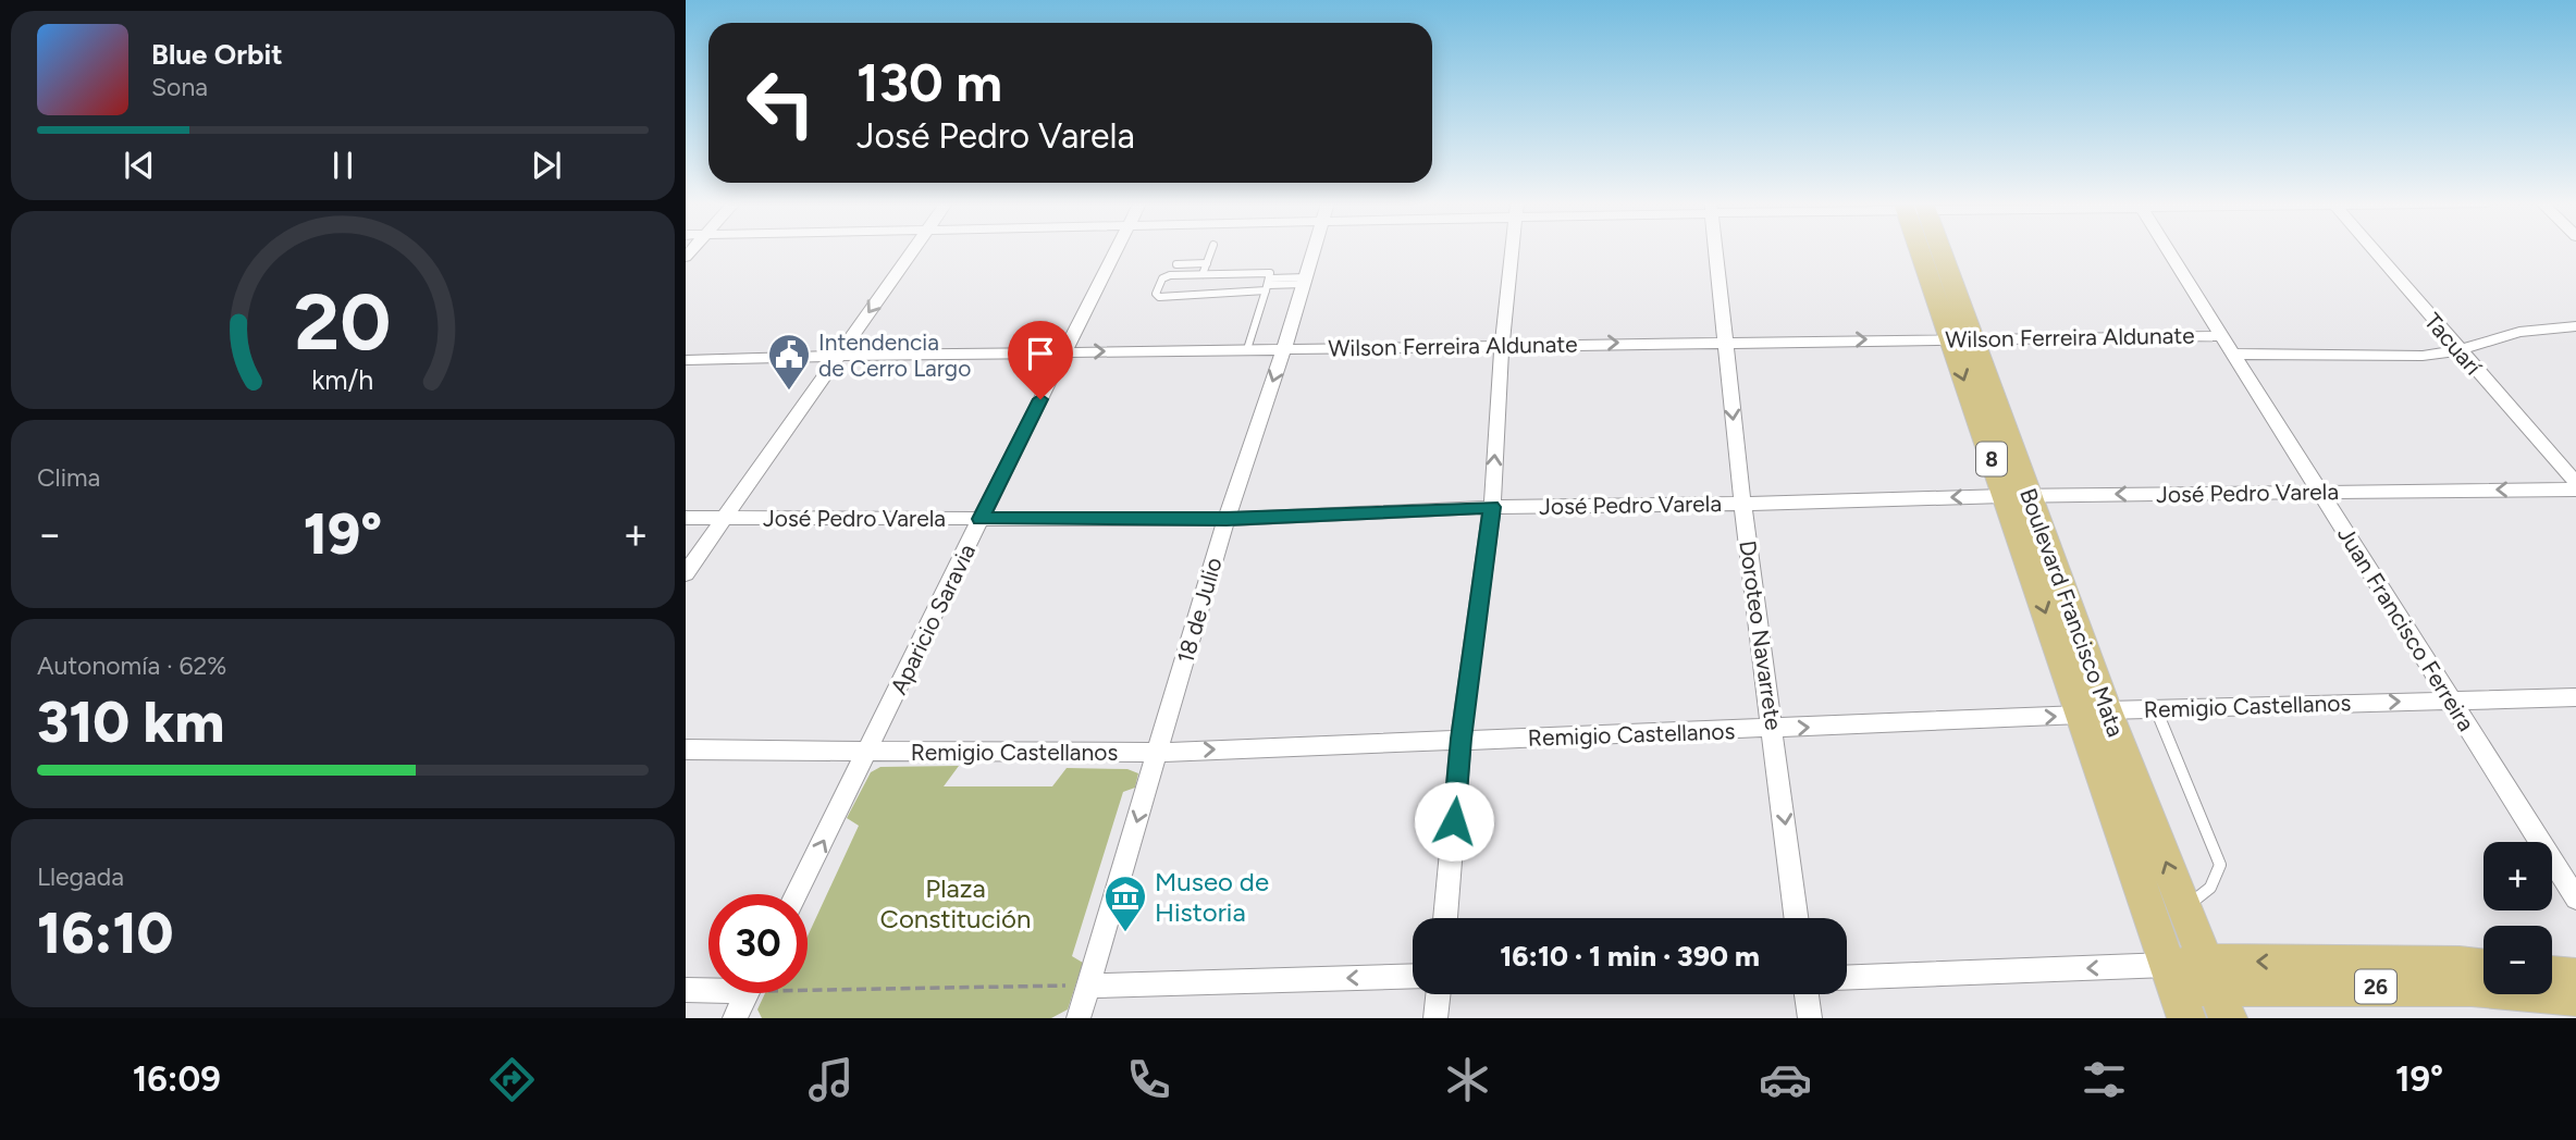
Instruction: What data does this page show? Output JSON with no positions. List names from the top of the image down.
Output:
{
  "streets": {
    "main road": ["8", "Boulevard Francisco Mata", "26"],
    "street": [
      "Wilson Ferreira Aldunate",
      "Tacuarí",
      "José Pedro Varela",
      "18 de Julio",
      "Aparicio Saravia",
      "Juan Francisco Ferreira",
      "Doroteo Navarrete",
      "Remigio Castellanos"
    ]
  },
  "crossings": [
    ["Wilson Ferreira Aldunate", "18 de Julio"],
    ["Wilson Ferreira Aldunate", "Boulevard Francisco Mata"],
    ["Wilson Ferreira Aldunate", "Aparicio Saravia"],
    ["Wilson Ferreira Aldunate", "Juan Francisco Ferreira"],
    ["Wilson Ferreira Aldunate", "Doroteo Navarrete"],
    ["José Pedro Varela", "18 de Julio"],
    ["José Pedro Varela", "Boulevard Francisco Mata"],
    ["José Pedro Varela", "Aparicio Saravia"],
    ["José Pedro Varela", "Juan Francisco Ferreira"],
    ["José Pedro Varela", "Doroteo Navarrete"],
    ["18 de Julio", "Remigio Castellanos"],
    ["Boulevard Francisco Mata", "Remigio Castellanos"],
    ["Boulevard Francisco Mata", "26"],
    ["Aparicio Saravia", "Remigio Castellanos"],
    ["Juan Francisco Ferreira", "Remigio Castellanos"],
    ["Doroteo Navarrete", "Remigio Castellanos"]
  ],
  "one_way": [
    "Wilson Ferreira Aldunate",
    "18 de Julio",
    "Doroteo Navarrete",
    "Remigio Castellanos"
  ],
  "parks": ["Plaza Constitución"],
  "places": {
    "public building": ["Intendencia de Cerro Largo"],
    "museum": ["Museo de Historia"]
  },
  "page": {
    "turn": ["130 m", "José Pedro Varela"],
    "song": ["Blue Orbit", "Sona"],
    "tile": [
      "Clima",
      ["Autonomía · 62%", "310 km"],
      ["Llegada", "16:10"]
    ],
    "heat": ["−", "19°", "+"],
    "map_buttons": ["+", "−"],
    "limit": "30",
    "trip": "16:10 · 1 min · 390 m",
    "tabs": ["16:09", "19°"],
    "gauge": ["20", "km/h"]
  }
}
